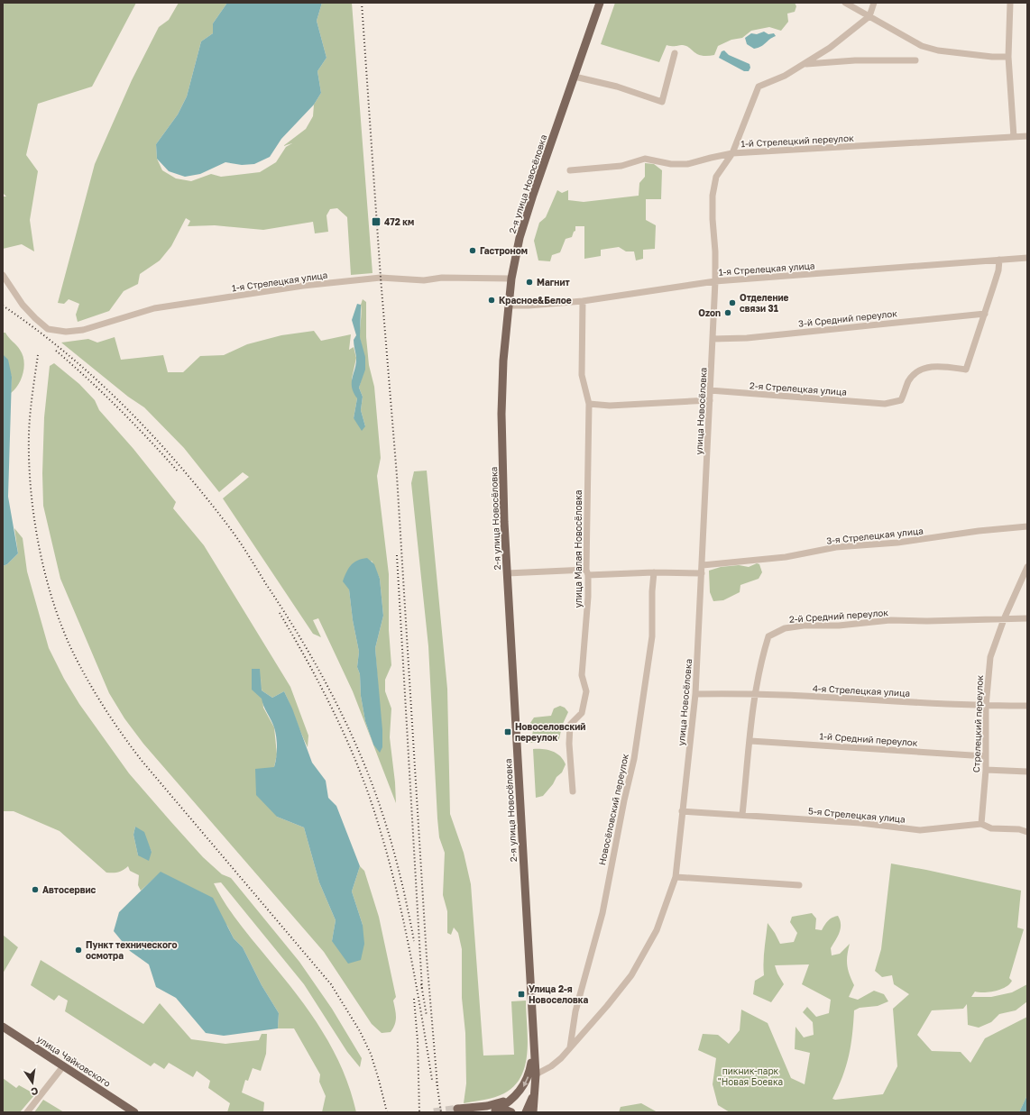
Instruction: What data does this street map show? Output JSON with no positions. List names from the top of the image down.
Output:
{
  "streets": {
    "main road": ["2-я улица Новосёловка", "улица Чайковского"],
    "street": [
      "1-й Стрелецкий переулок",
      "1-я Стрелецкая улица",
      "3-й Средний переулок",
      "2-я Стрелецкая улица",
      "улица Новосёловка",
      "3-я Стрелецкая улица",
      "улица Малая Новосёловка",
      "2-й Средний переулок",
      "4-я Стрелецкая улица",
      "Стрелецкий переулок",
      "1-й Средний переулок",
      "Новосёловский переулок",
      "5-я Стрелецкая улица"
    ]
  },
  "crossings": [
    ["1-й Стрелецкий переулок", "улица Новосёловка"],
    ["2-я улица Новосёловка", "1-я Стрелецкая улица"],
    ["2-я улица Новосёловка", "улица Новосёловка"],
    ["1-я Стрелецкая улица", "улица Новосёловка"],
    ["1-я Стрелецкая улица", "улица Малая Новосёловка"],
    ["3-й Средний переулок", "2-я Стрелецкая улица"],
    ["3-й Средний переулок", "улица Новосёловка"],
    ["2-я Стрелецкая улица", "улица Новосёловка"],
    ["улица Новосёловка", "3-я Стрелецкая улица"],
    ["улица Новосёловка", "4-я Стрелецкая улица"],
    ["улица Новосёловка", "Новосёловский переулок"],
    ["улица Новосёловка", "5-я Стрелецкая улица"],
    ["2-й Средний переулок", "4-я Стрелецкая улица"],
    ["2-й Средний переулок", "Стрелецкий переулок"],
    ["2-й Средний переулок", "1-й Средний переулок"],
    ["2-й Средний переулок", "5-я Стрелецкая улица"],
    ["4-я Стрелецкая улица", "Стрелецкий переулок"],
    ["Стрелецкий переулок", "1-й Средний переулок"],
    ["Стрелецкий переулок", "5-я Стрелецкая улица"]
  ],
  "parks": ["пикник-парк \"Новая Боевка"],
  "places": {
    "transit": ["472 км", "Новоселовский переулок", "Улица 2-я Новоселовка"],
    "other": [
      "Гастроном",
      "Магнит",
      "Красное&Белое",
      "Отделение связи 31",
      "Ozon",
      "Автосервис",
      "Пункт технического осмотра"
    ]
  },
  "north": "bottom"
}
